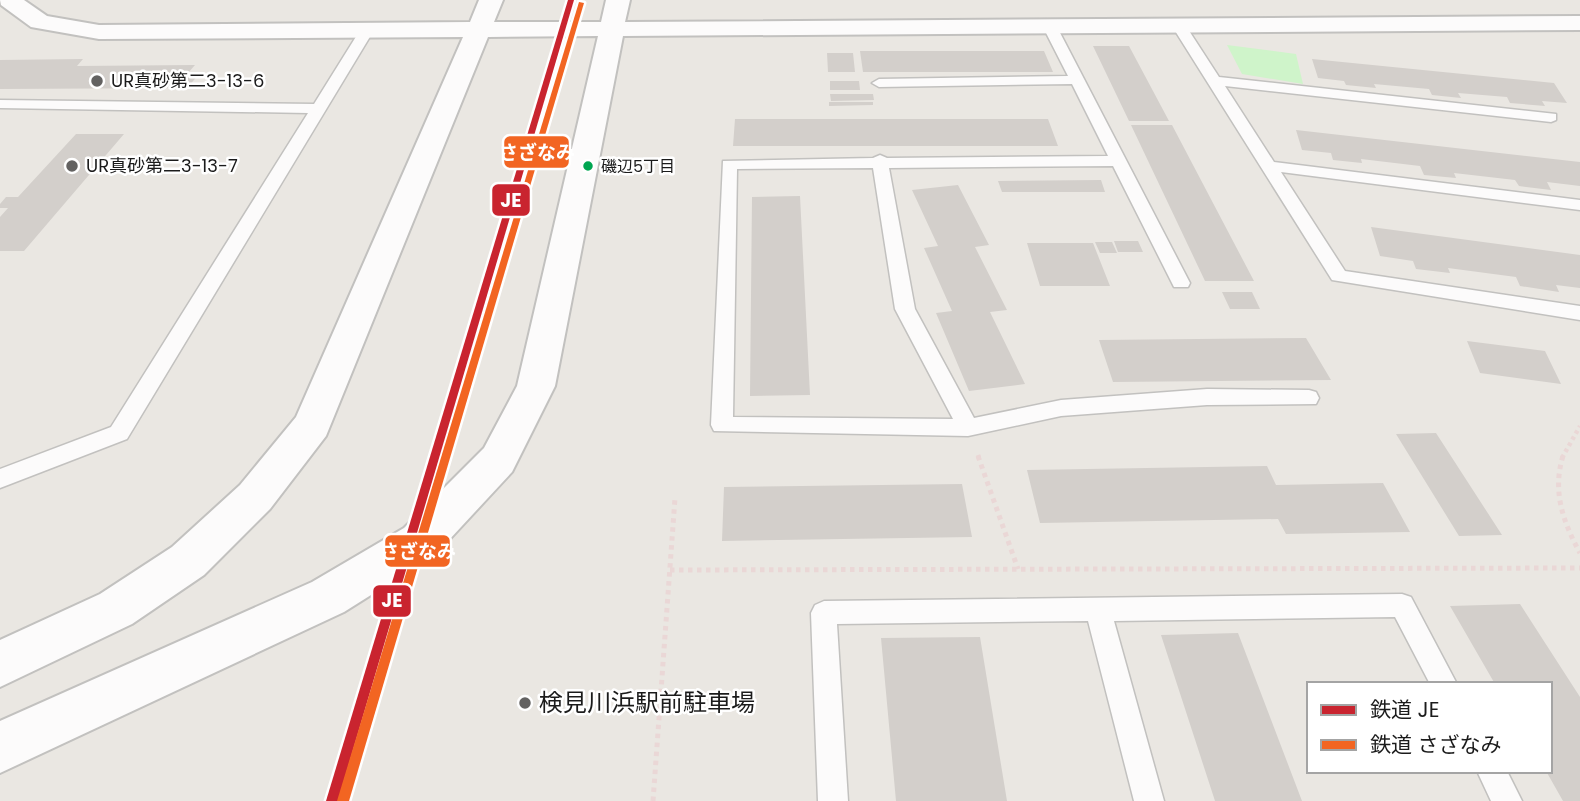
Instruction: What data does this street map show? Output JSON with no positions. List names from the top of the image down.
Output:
{
  "places": [
    "UR真砂第二3-13-6",
    "UR真砂第二3-13-7",
    "磯辺5丁目",
    "検見川浜駅前駐車場"
  ],
  "lines": ["rail line JE", "rail line さざなみ"],
  "legend": ["鉄道 JE", "鉄道 さざなみ"]
}
